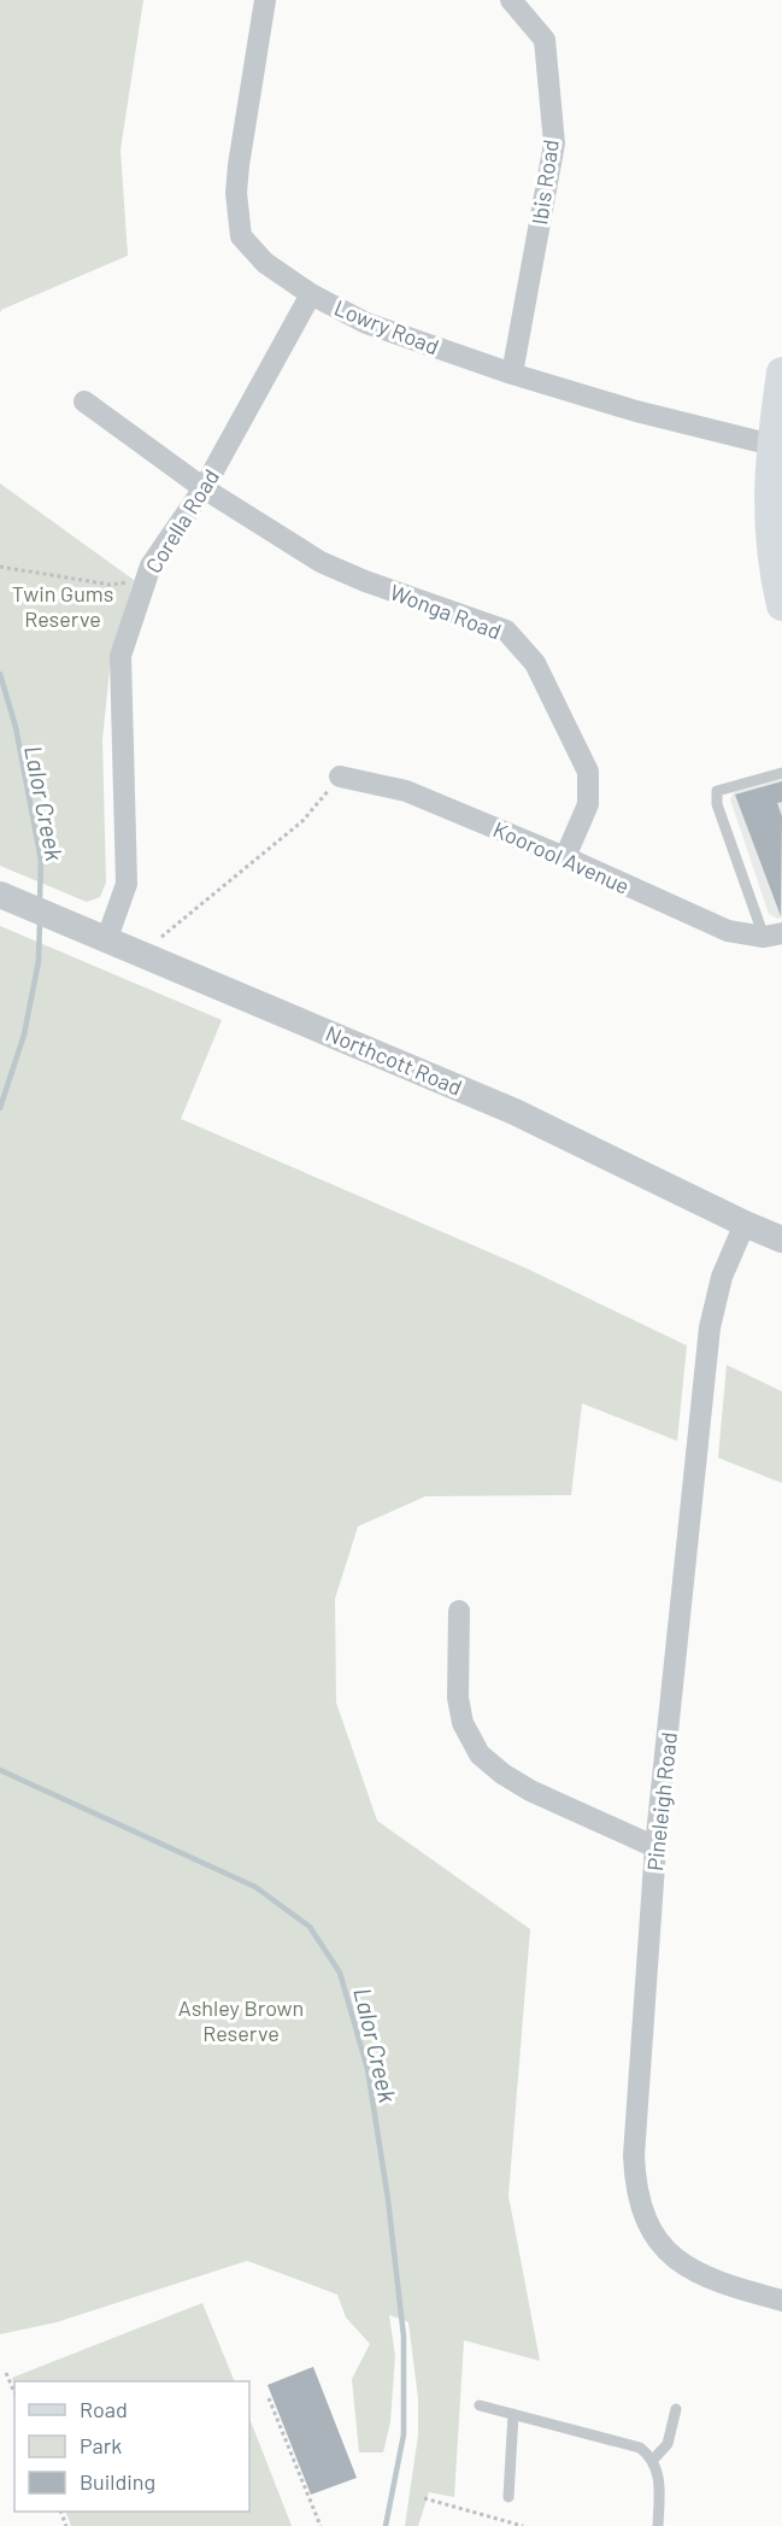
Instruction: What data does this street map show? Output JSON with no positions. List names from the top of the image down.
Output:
{
  "streets": {
    "street": [
      "Ibis Road",
      "Lowry Road",
      "Corella Road",
      "Wonga Road",
      "Koorool Avenue",
      "Northcott Road",
      "Pineleigh Road"
    ]
  },
  "crossings": [
    ["Ibis Road", "Lowry Road"],
    ["Lowry Road", "Corella Road"],
    ["Corella Road", "Wonga Road"],
    ["Corella Road", "Northcott Road"],
    ["Wonga Road", "Koorool Avenue"],
    ["Northcott Road", "Pineleigh Road"]
  ],
  "water": ["Lalor Creek"],
  "parks": ["Twin Gums Reserve", "Ashley Brown Reserve"],
  "legend": ["Road", "Park", "Building"]
}
